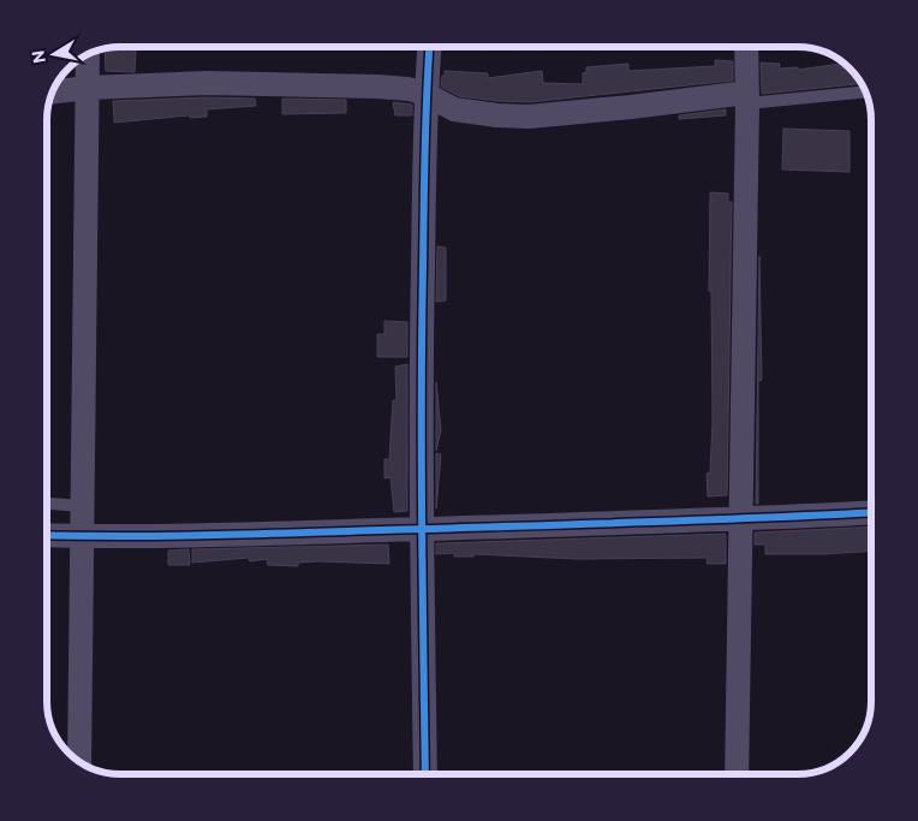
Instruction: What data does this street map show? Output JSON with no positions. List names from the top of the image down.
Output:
{
  "north": "left"
}
